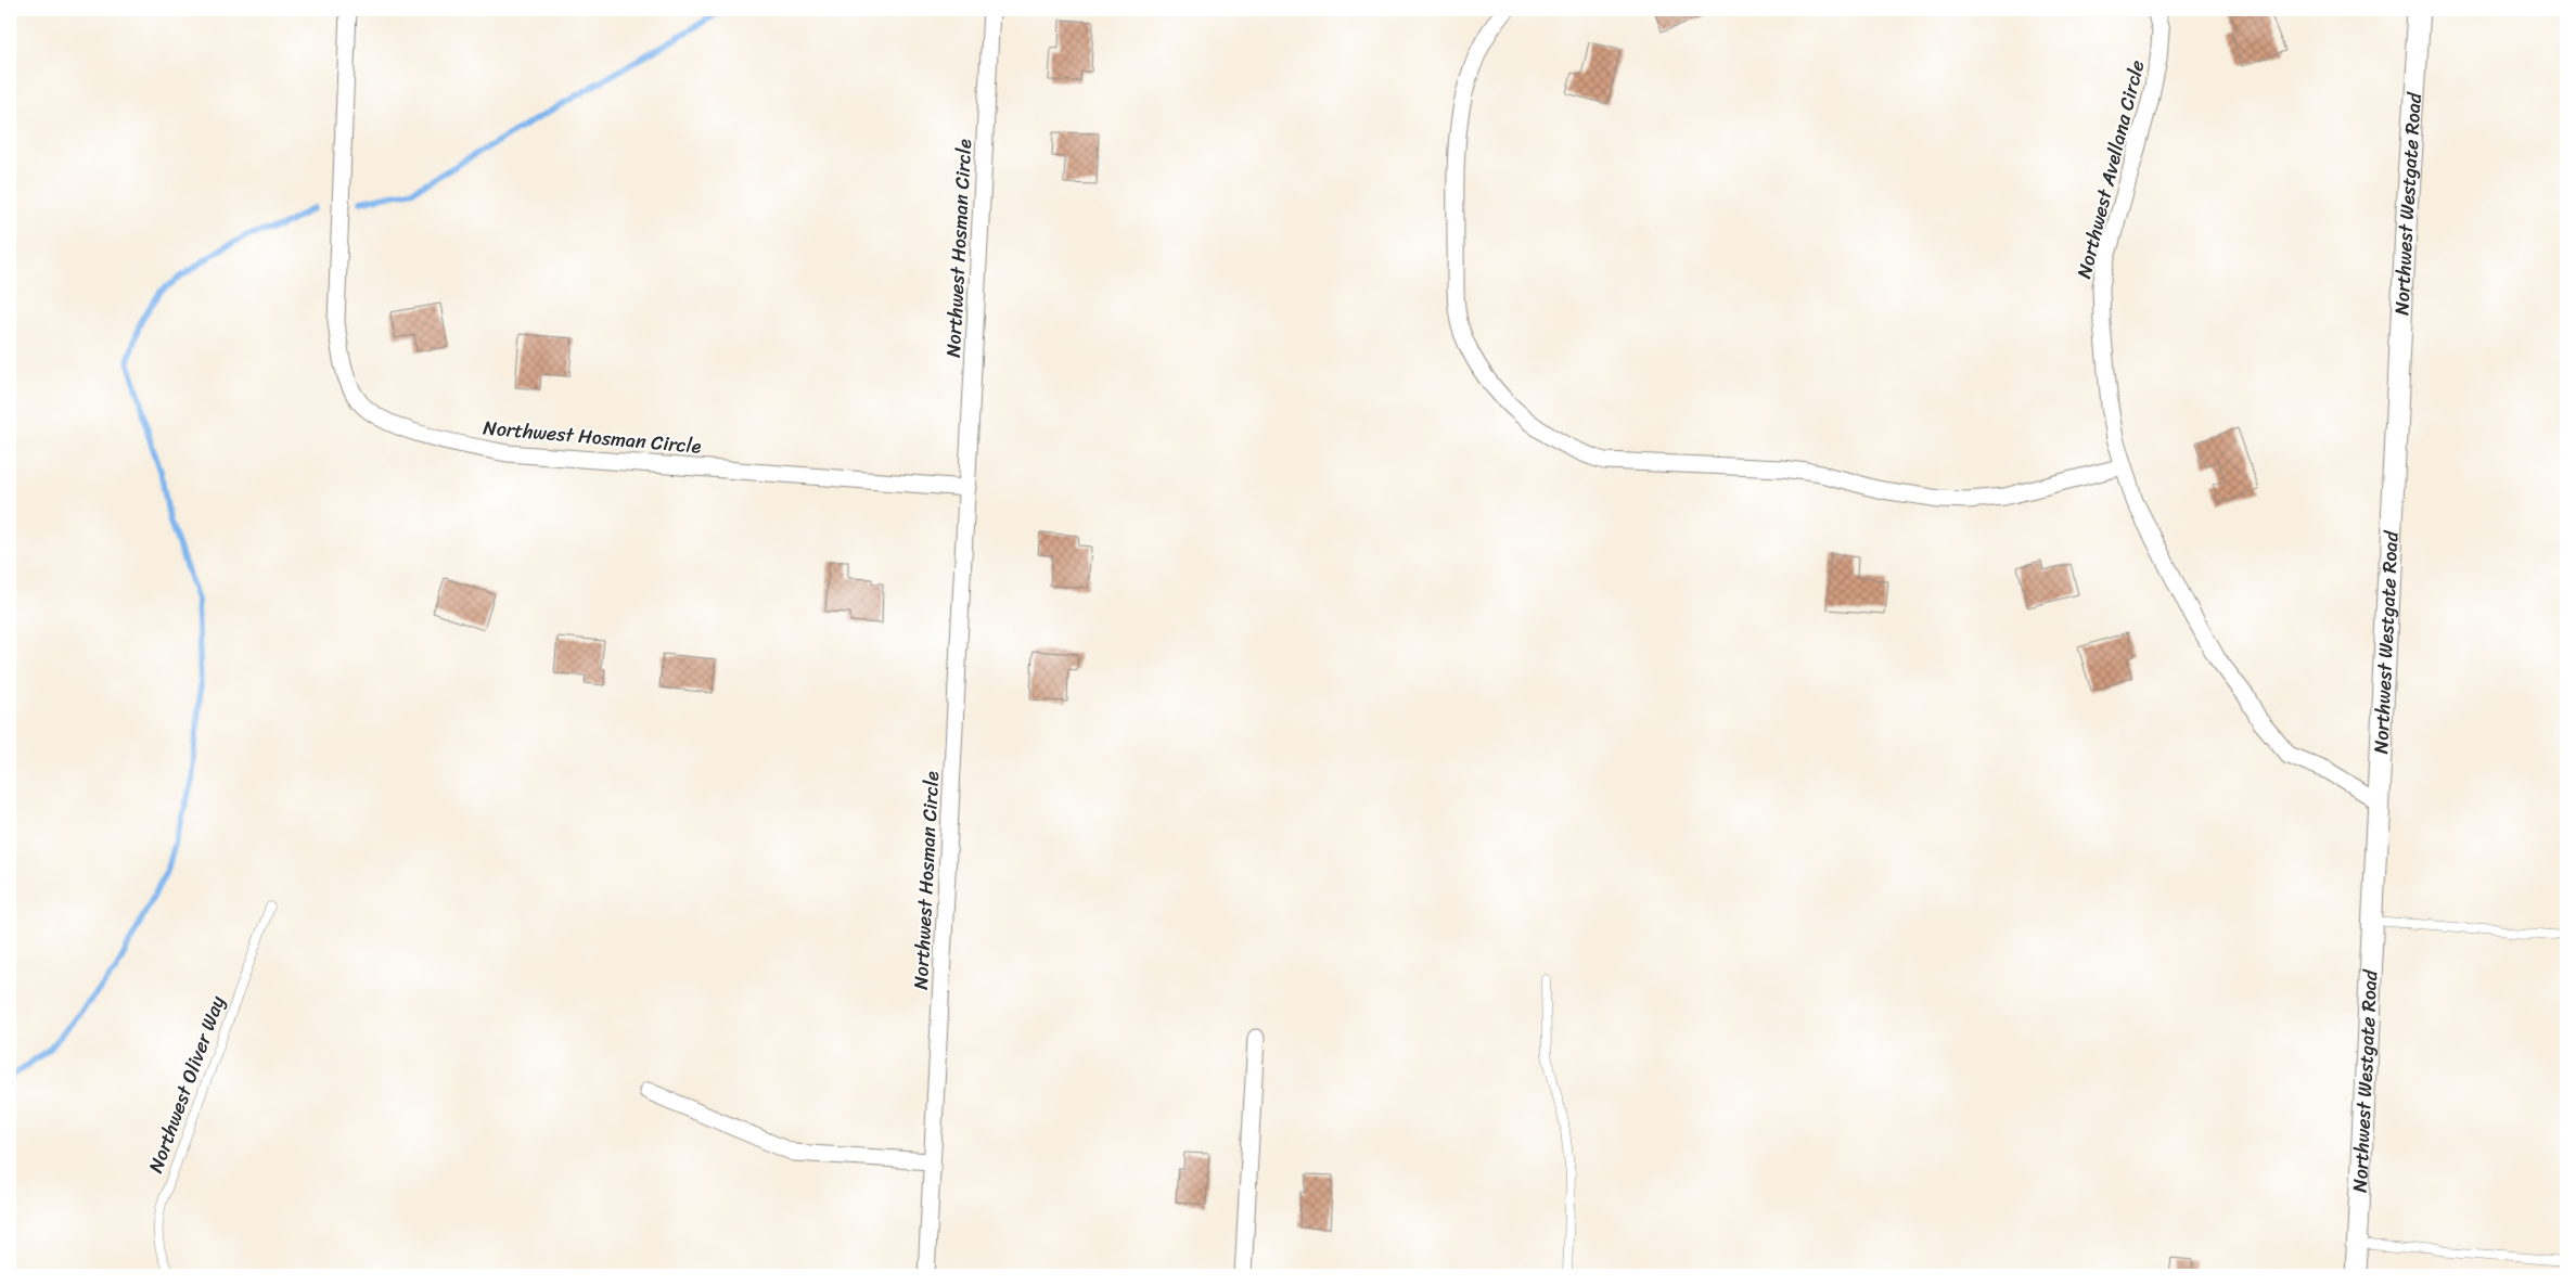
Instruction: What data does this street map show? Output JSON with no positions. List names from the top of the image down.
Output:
{
  "streets": {
    "street": ["Northwest Avellana Circle", "Northwest Westgate Road", "Northwest Hosman Circle"],
    "lane": ["Northwest Oliver Way"]
  },
  "crossings": [
    ["Northwest Avellana Circle", "Northwest Westgate Road"]
  ]
}
